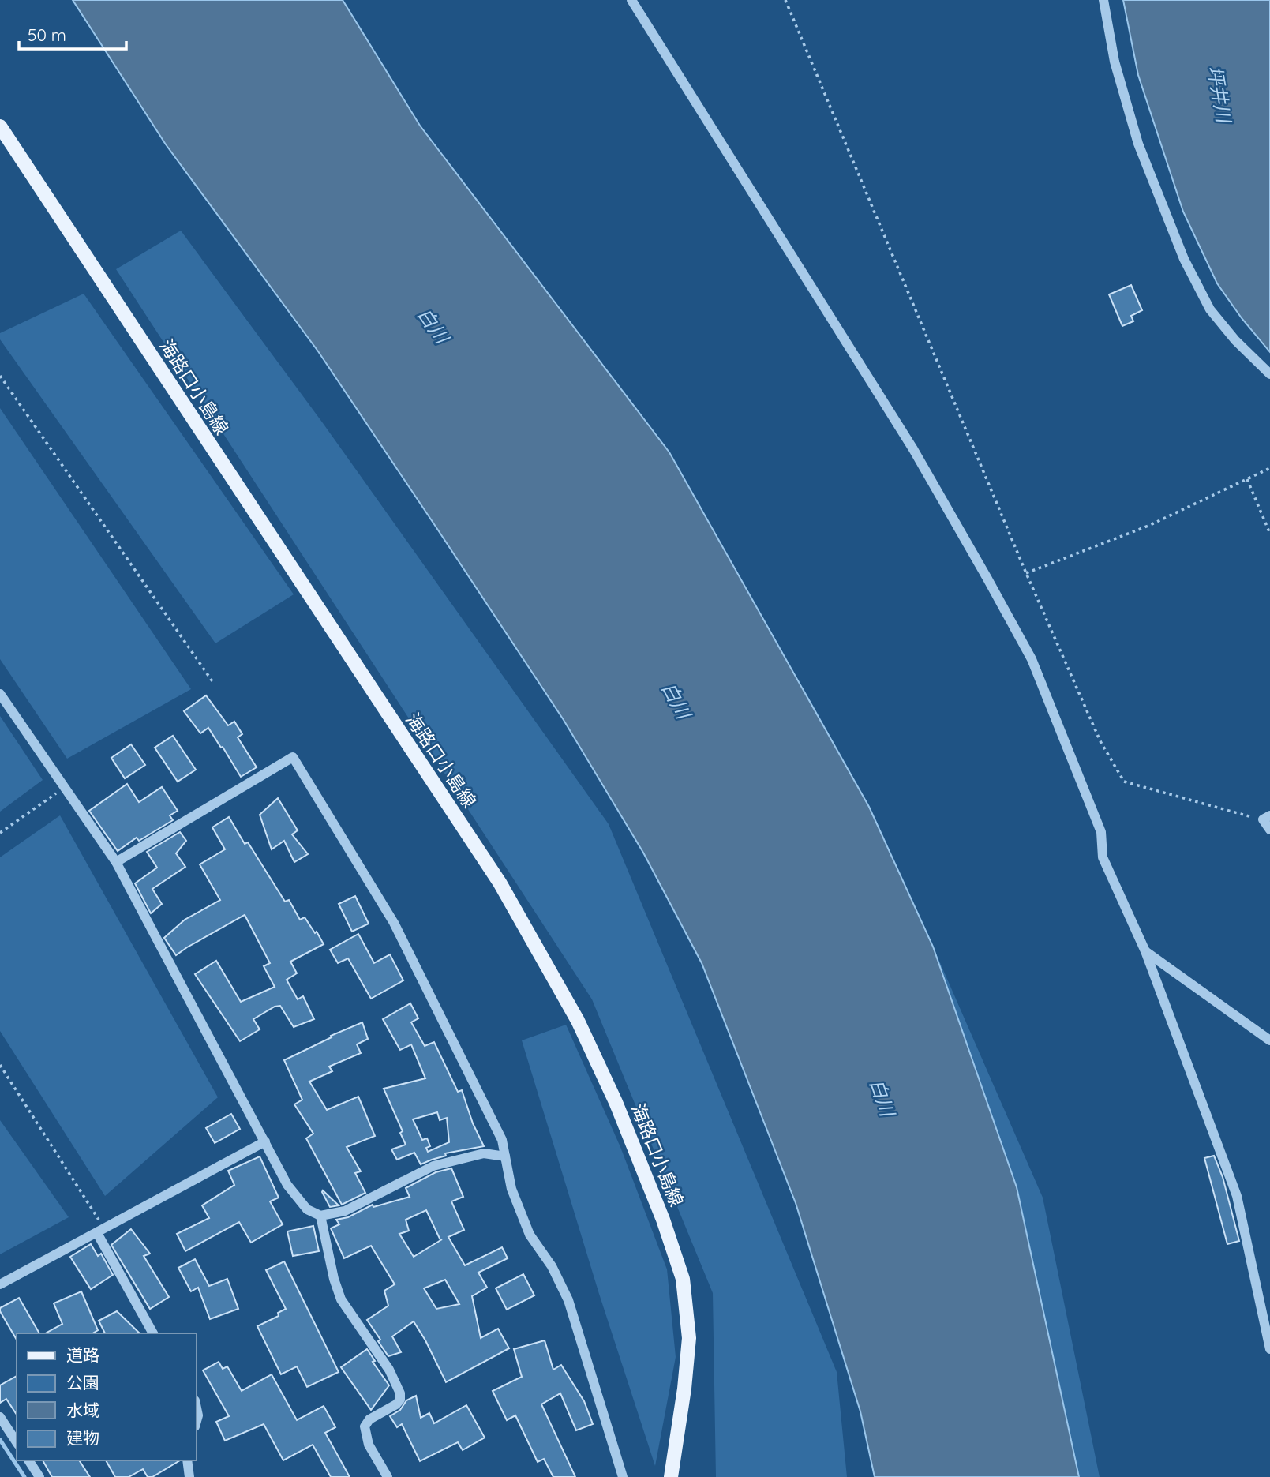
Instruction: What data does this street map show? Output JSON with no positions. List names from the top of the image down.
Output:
{
  "streets": {
    "main road": ["海路口小島線"]
  },
  "water": ["坪井川", "白川"],
  "legend": [
    "道路",
    "公園",
    "水域",
    "建物"
  ],
  "scale_bar": "50 m"
}
